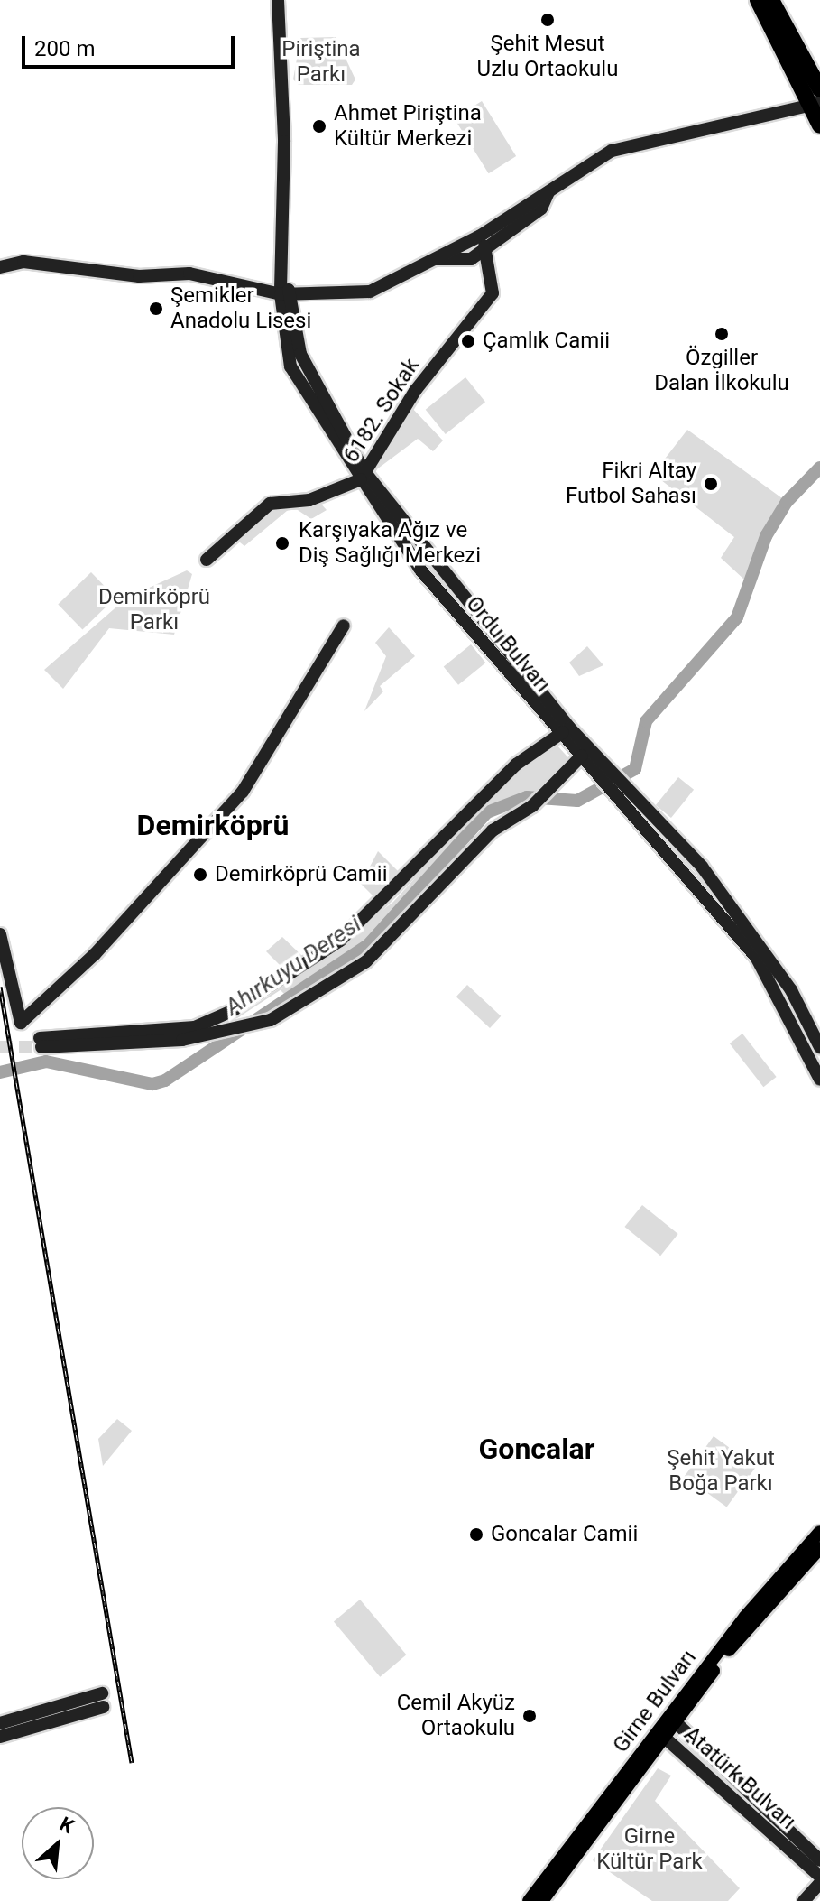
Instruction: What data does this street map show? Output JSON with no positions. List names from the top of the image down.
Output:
{
  "streets": {
    "main road": [
      "6182. Sokak",
      "Ordu Bulvarı",
      "Girne Bulvarı",
      "Atatürk Bulvarı"
    ]
  },
  "crossings": [
    ["6182. Sokak", "Ordu Bulvarı"],
    ["Girne Bulvarı", "Atatürk Bulvarı"]
  ],
  "districts": ["Demirköprü", "Goncalar"],
  "water": ["Ahırkuyu Deresi"],
  "parks": [
    "Piriştina Parkı",
    "Demirköprü Parkı",
    "Şehit Yakut Boğa Parkı",
    "Girne Kültür Park"
  ],
  "places": [
    "Şehit Mesut Uzlu Ortaokulu",
    "Ahmet Piriştina Kültür Merkezi",
    "Şemikler Anadolu Lisesi",
    "Özgiller Dalan İlkokulu",
    "Çamlık Camii",
    "Fikri Altay Futbol Sahası",
    "Karşıyaka Ağız ve Diş Sağlığı Merkezi",
    "Demirköprü Camii",
    "Goncalar Camii",
    "Cemil Akyüz Ortaokulu"
  ],
  "scale_bar": "200 m",
  "north": "top right"
}
